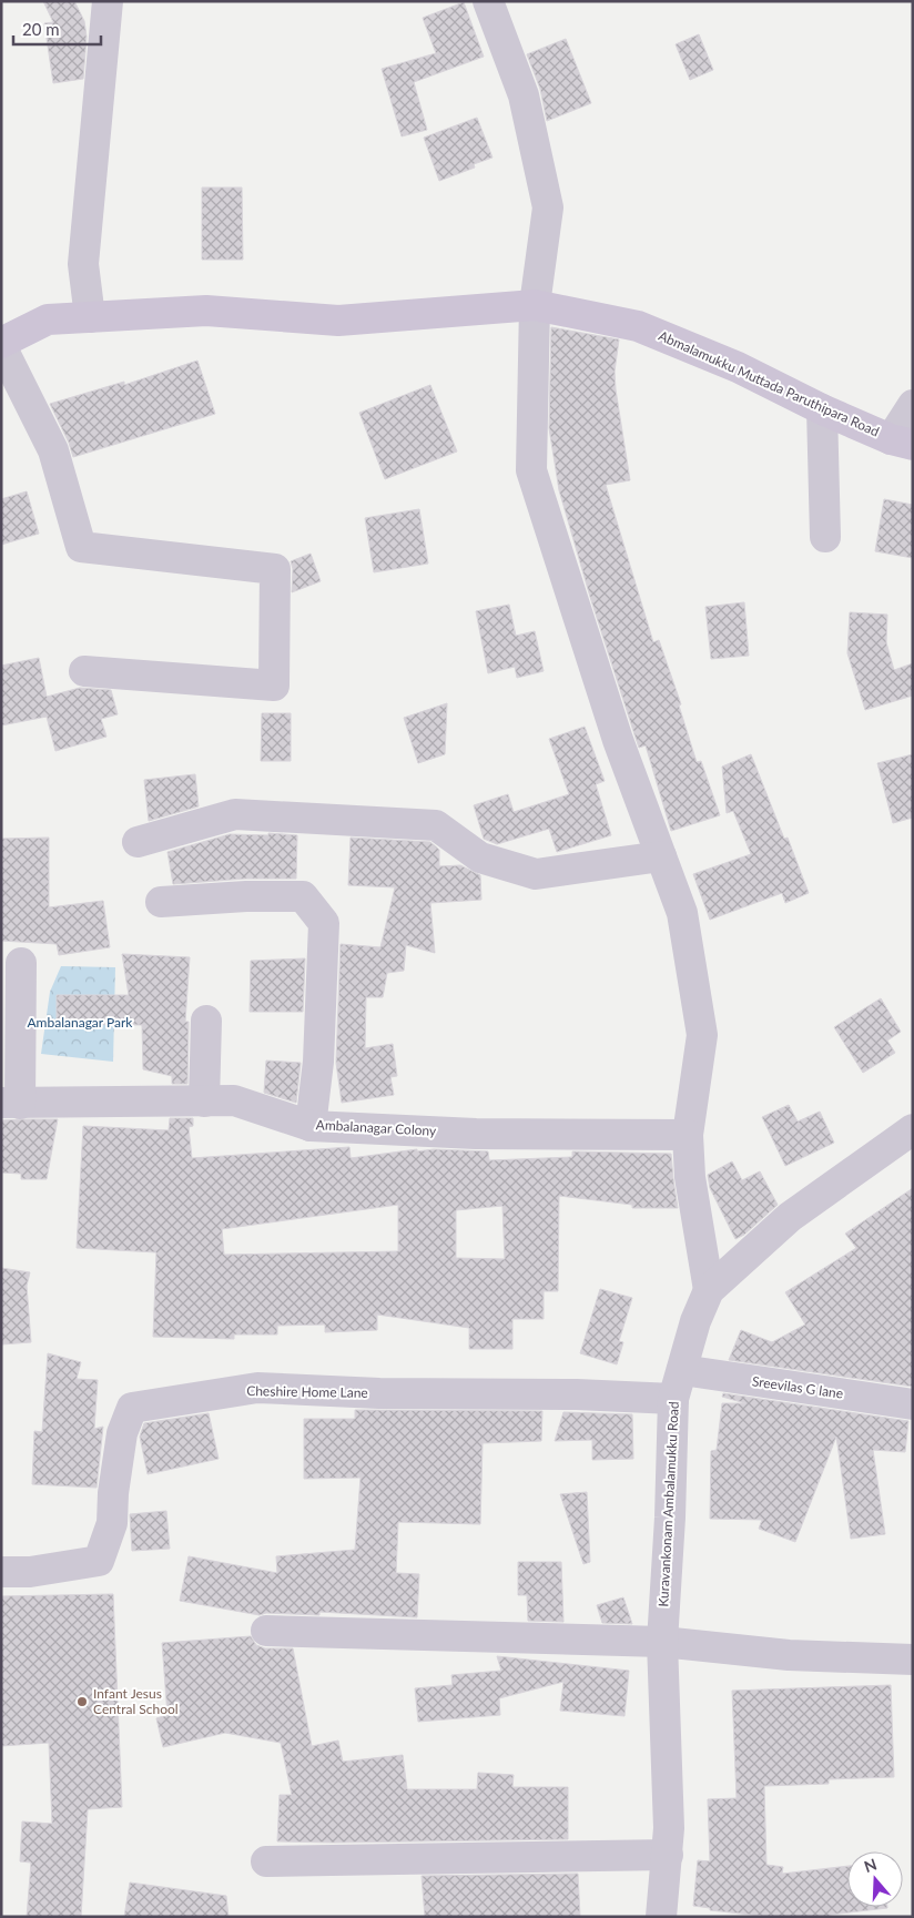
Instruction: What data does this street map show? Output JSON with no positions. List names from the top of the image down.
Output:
{
  "streets": {
    "main road": ["Abmalamukku Muttada Paruthipara Road"],
    "street": [
      "Ambalanagar Colony",
      "Sreevilas G lane",
      "Cheshire Home Lane",
      "Kuravankonam Ambalamukku Road"
    ]
  },
  "crossings": [
    ["Sreevilas G lane", "Kuravankonam Ambalamukku Road"],
    ["Cheshire Home Lane", "Kuravankonam Ambalamukku Road"]
  ],
  "parks": ["Ambalanagar Park"],
  "places": ["Infant Jesus Central School"],
  "scale_bar": "20 m",
  "north": "top"
}
